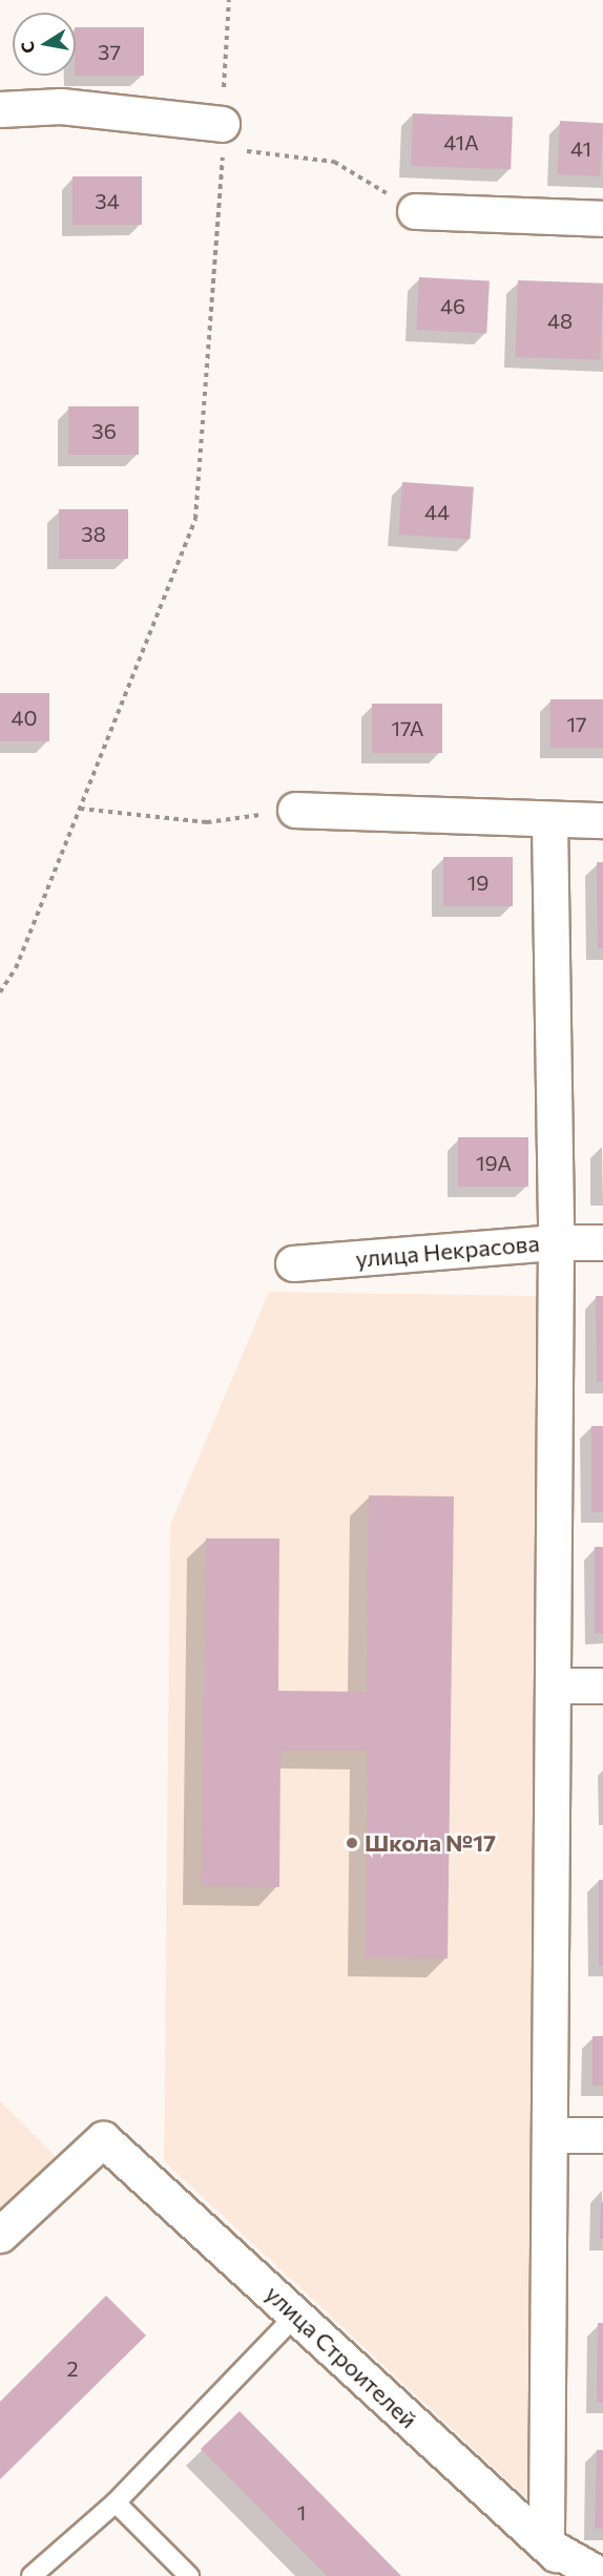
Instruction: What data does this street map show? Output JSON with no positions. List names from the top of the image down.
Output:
{
  "streets": {
    "street": ["улица Некрасова", "улица Строителей"]
  },
  "places": ["Школа №17"],
  "house_numbers": [
    "37",
    "41А",
    "41",
    "34",
    "46",
    "48",
    "36",
    "44",
    "38",
    "40",
    "17",
    "17А",
    "19",
    "19А",
    "2",
    "1"
  ],
  "north": "left"
}
